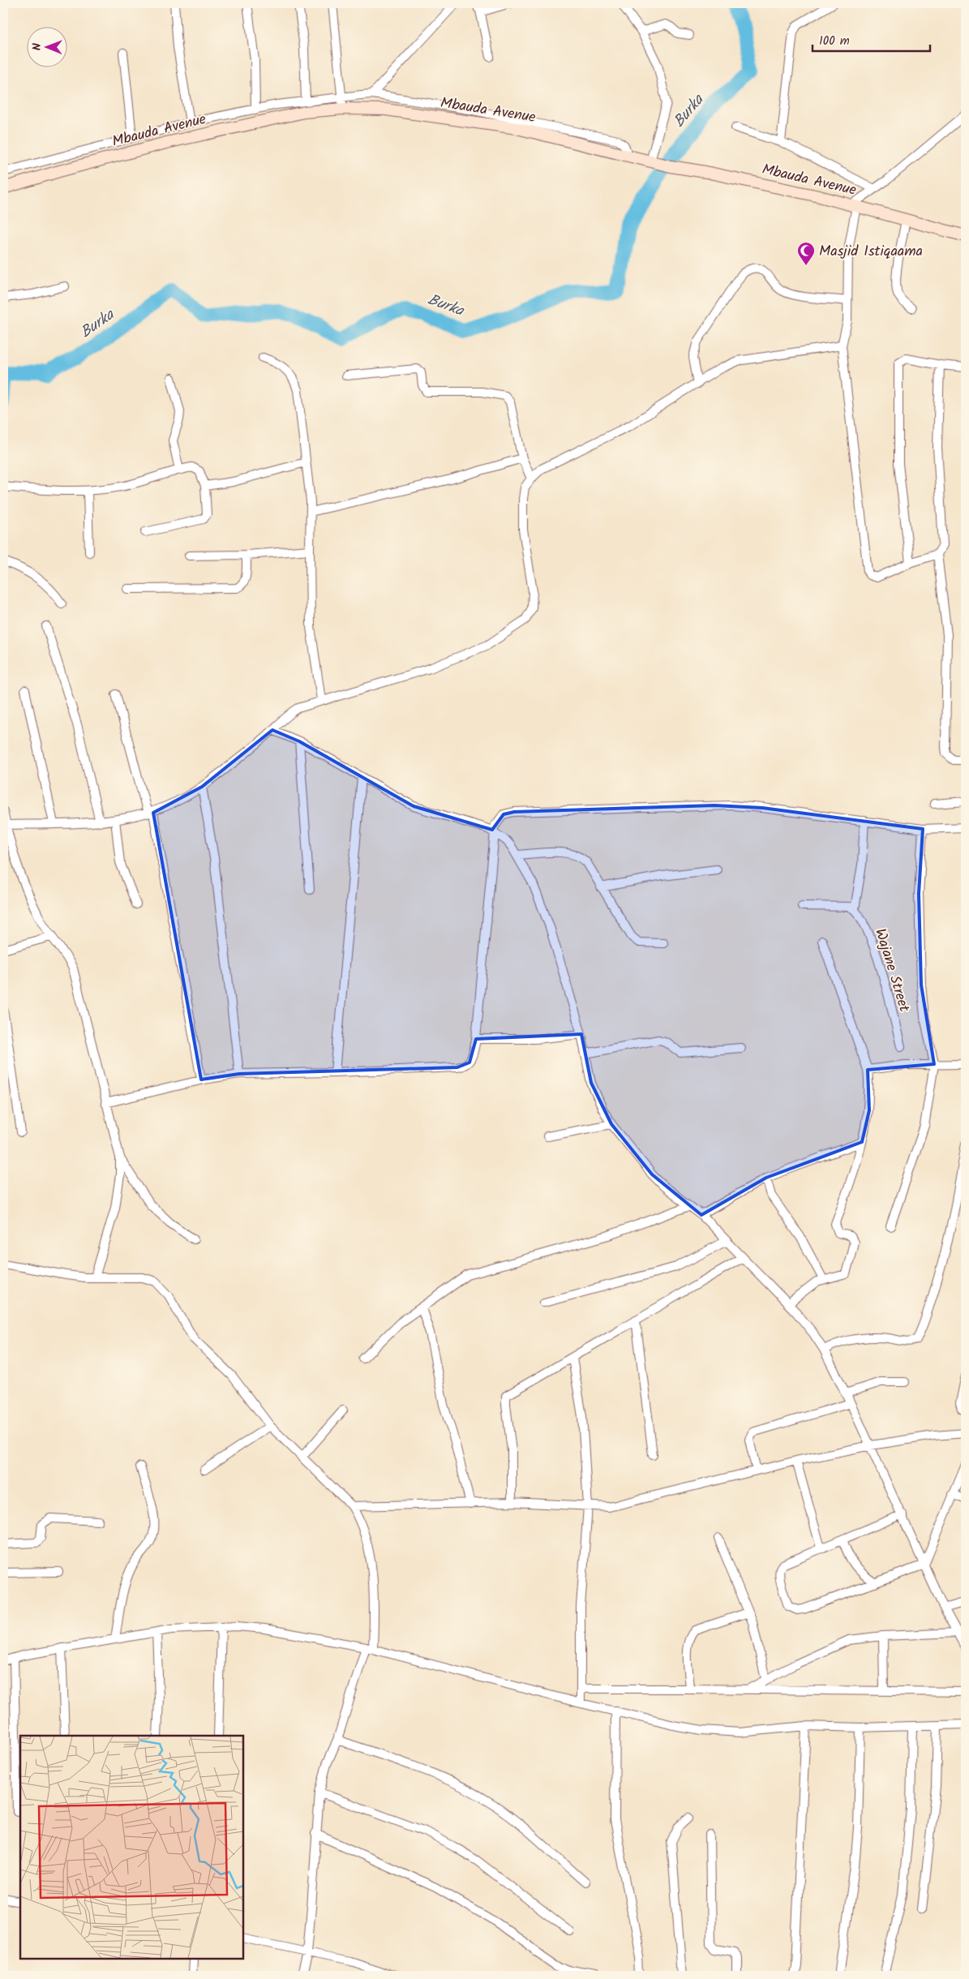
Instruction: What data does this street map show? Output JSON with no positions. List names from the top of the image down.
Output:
{
  "streets": {
    "street": ["Mbauda Avenue", "Wajane Street"]
  },
  "water": ["Burka"],
  "places": {
    "mosque": ["Masjid Istiqaama"]
  },
  "scale_bar": "100 m",
  "north": "left"
}
